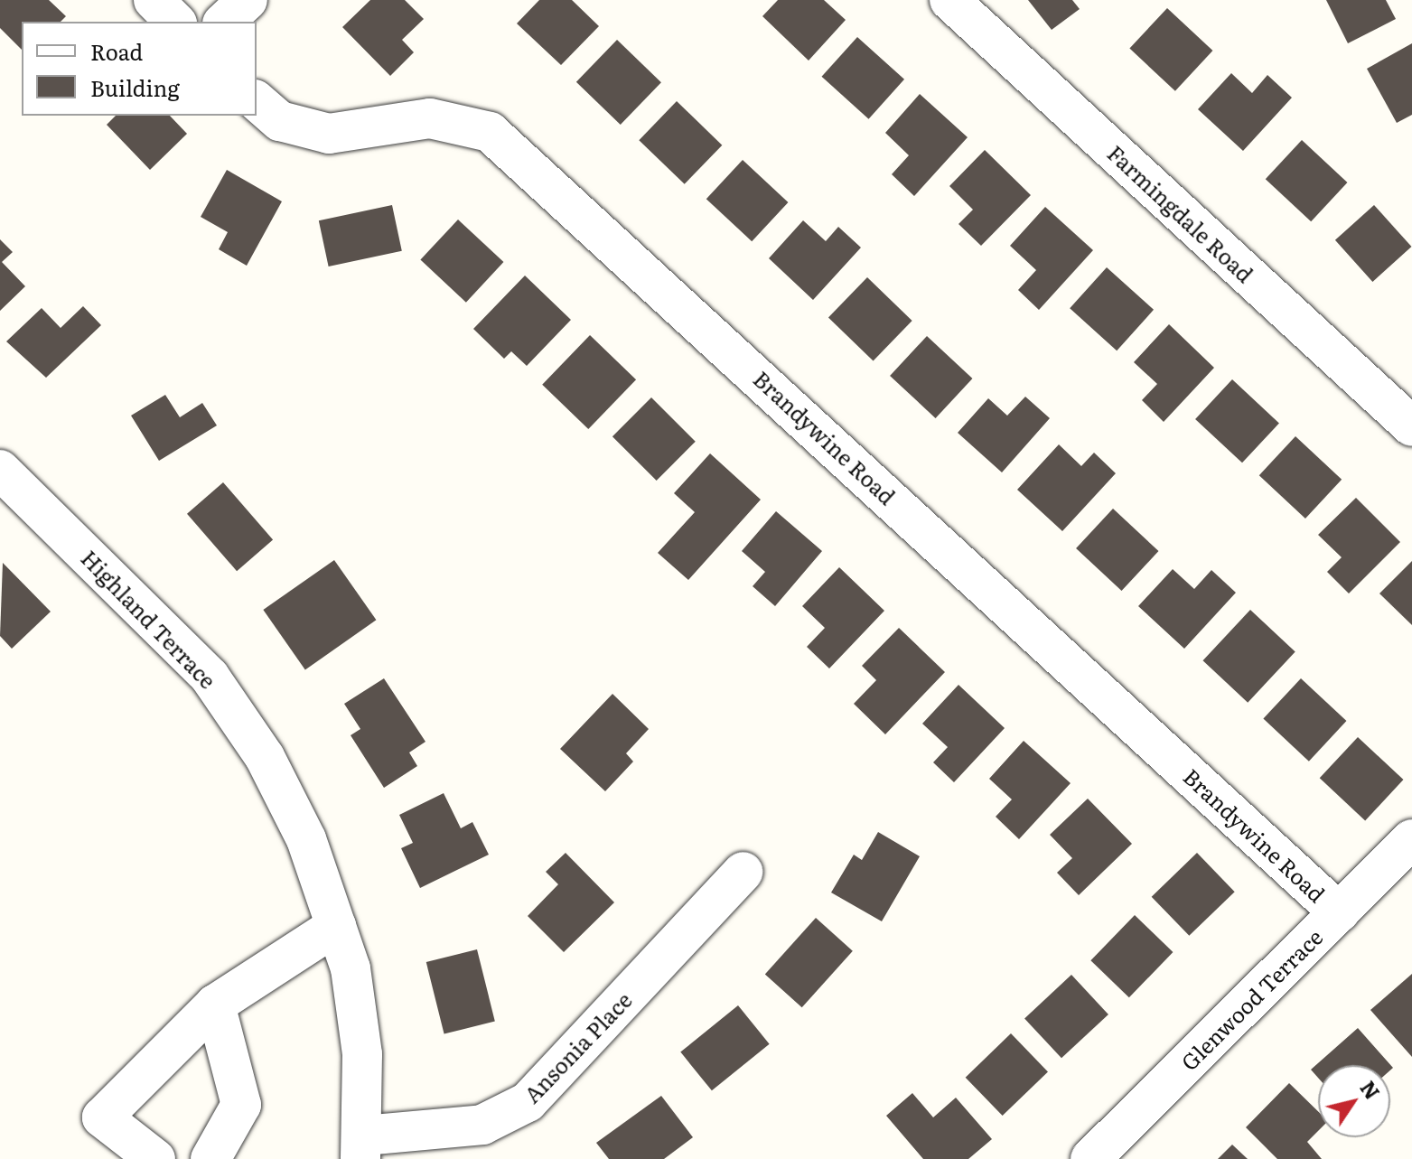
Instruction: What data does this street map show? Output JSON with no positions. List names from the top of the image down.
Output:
{
  "streets": {
    "street": [
      "Farmingdale Road",
      "Brandywine Road",
      "Highland Terrace",
      "Glenwood Terrace",
      "Ansonia Place"
    ]
  },
  "crossings": [
    ["Brandywine Road", "Glenwood Terrace"],
    ["Highland Terrace", "Ansonia Place"]
  ],
  "legend": ["Road", "Building"],
  "north": "top right"
}
